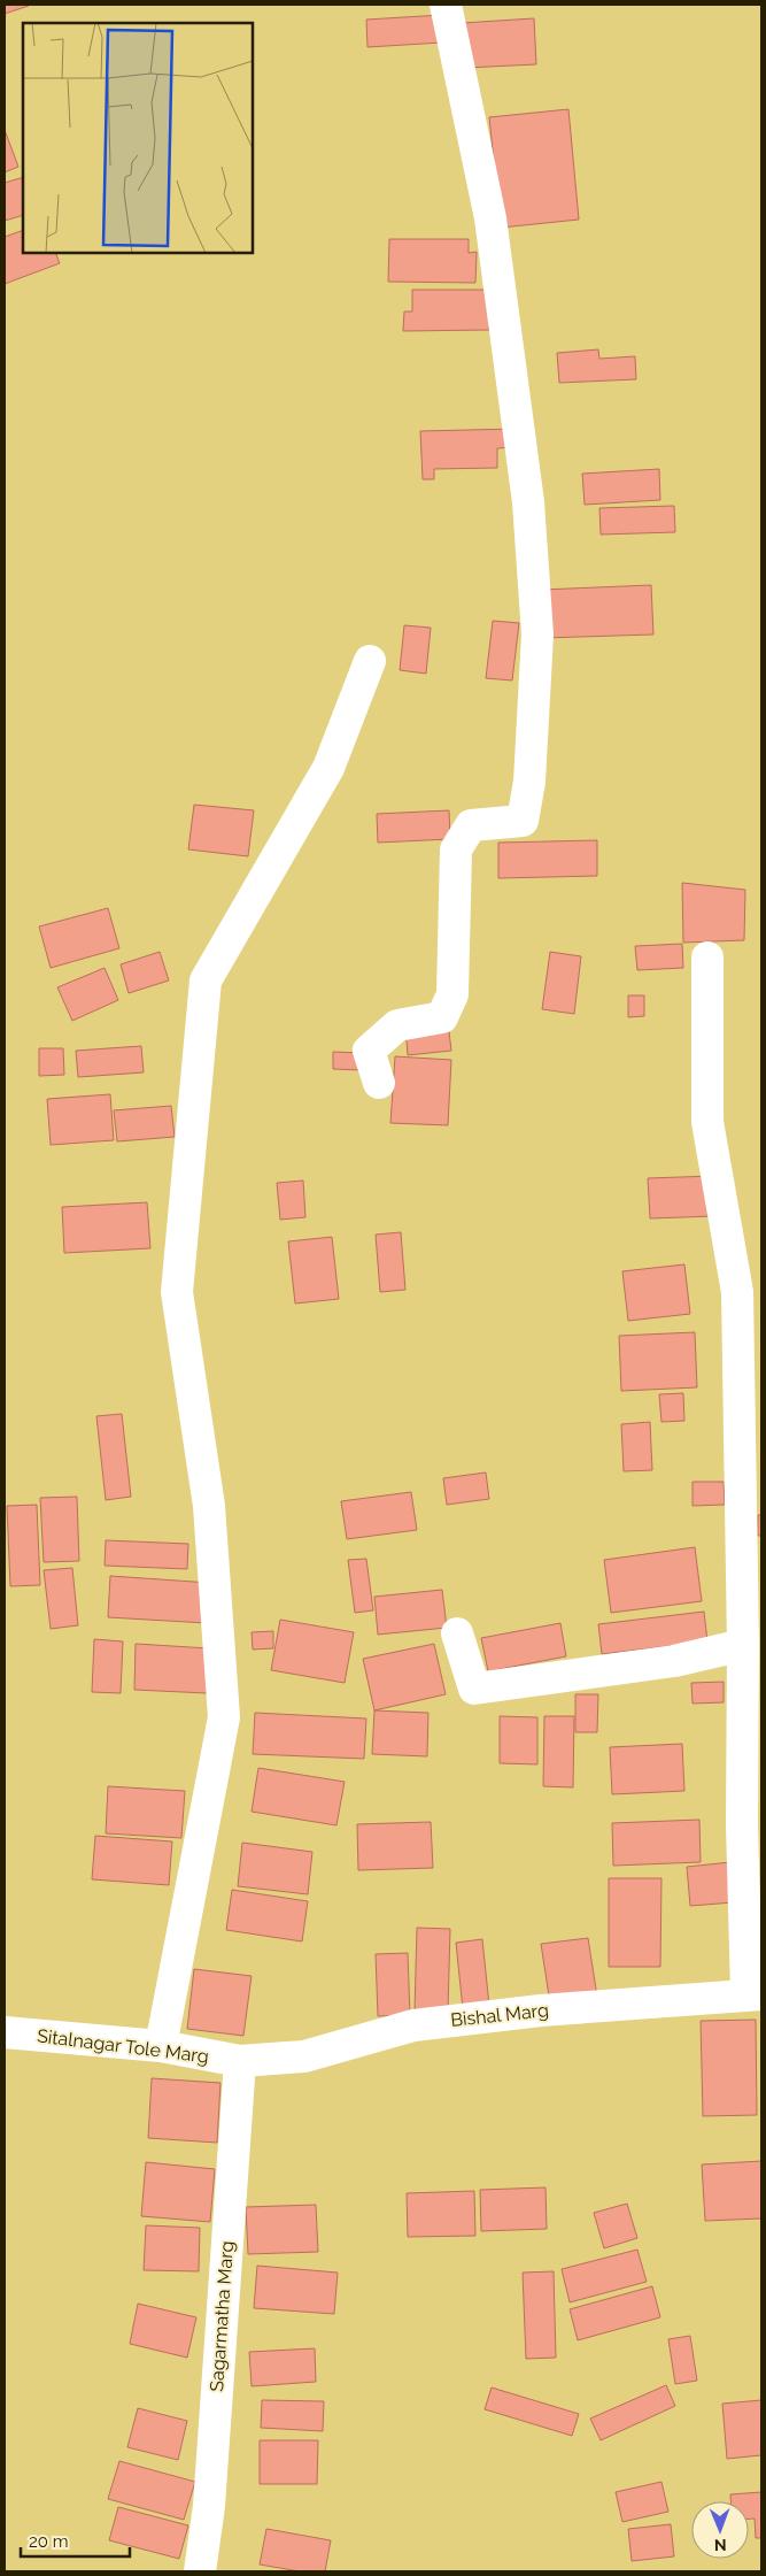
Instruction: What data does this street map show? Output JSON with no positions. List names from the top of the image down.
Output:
{
  "streets": {
    "street": ["Bishal Marg", "Sitalnagar Tole Marg", "Sagarmatha Marg"]
  },
  "crossings": [
    ["Bishal Marg", "Sitalnagar Tole Marg"],
    ["Bishal Marg", "Sagarmatha Marg"],
    ["Sitalnagar Tole Marg", "Sagarmatha Marg"]
  ],
  "scale_bar": "20 m",
  "north": "bottom"
}
